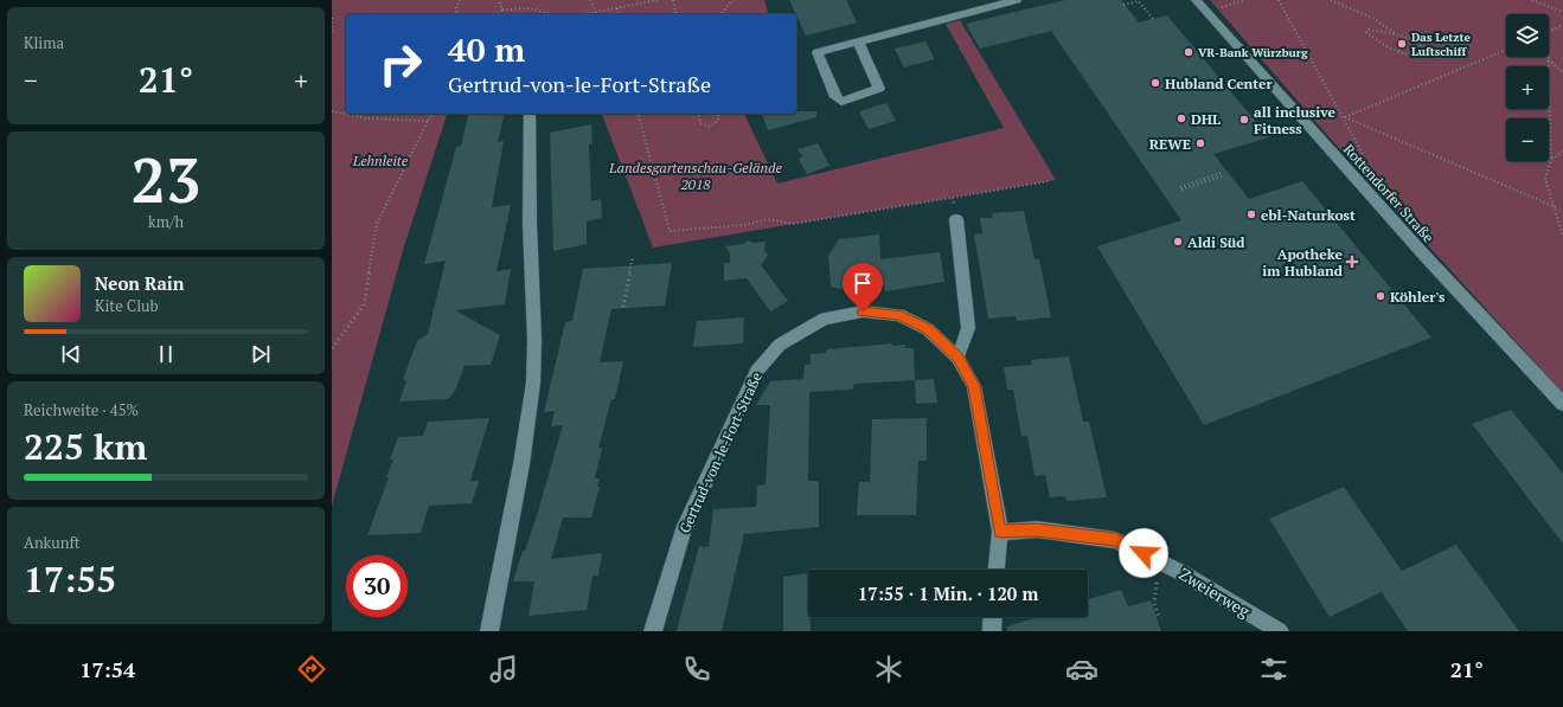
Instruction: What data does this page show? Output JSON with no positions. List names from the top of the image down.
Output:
{
  "streets": {
    "street": ["Rottendorfer Straße", "Gertrud-von-le-Fort-Straße", "Zweierweg"]
  },
  "crossings": [
    ["Gertrud-von-le-Fort-Straße", "Zweierweg"]
  ],
  "parks": ["Lehnleite", "Landesgartenschau-Gelände 2018"],
  "places": {
    "other": [
      "Das Letzte Luftschiff",
      "VR-Bank Würzburg",
      "Hubland Center",
      "DHL",
      "all inclusive Fitness",
      "REWE",
      "ebl-Naturkost",
      "Aldi Süd",
      "Köhler's"
    ],
    "health": ["Apotheke im Hubland"]
  },
  "page": {
    "tile": [
      "Klima",
      ["23", "km/h"],
      ["Reichweite · 45%", "225 km"],
      ["Ankunft", "17:55"]
    ],
    "map_buttons": ["+", "−"],
    "turn": ["40 m", "Gertrud-von-le-Fort-Straße"],
    "heat": ["−", "21°", "+"],
    "song": ["Neon Rain", "Kite Club"],
    "limit": "30",
    "trip": "17:55 · 1 Min. · 120 m",
    "tabs": ["17:54", "21°"]
  }
}
